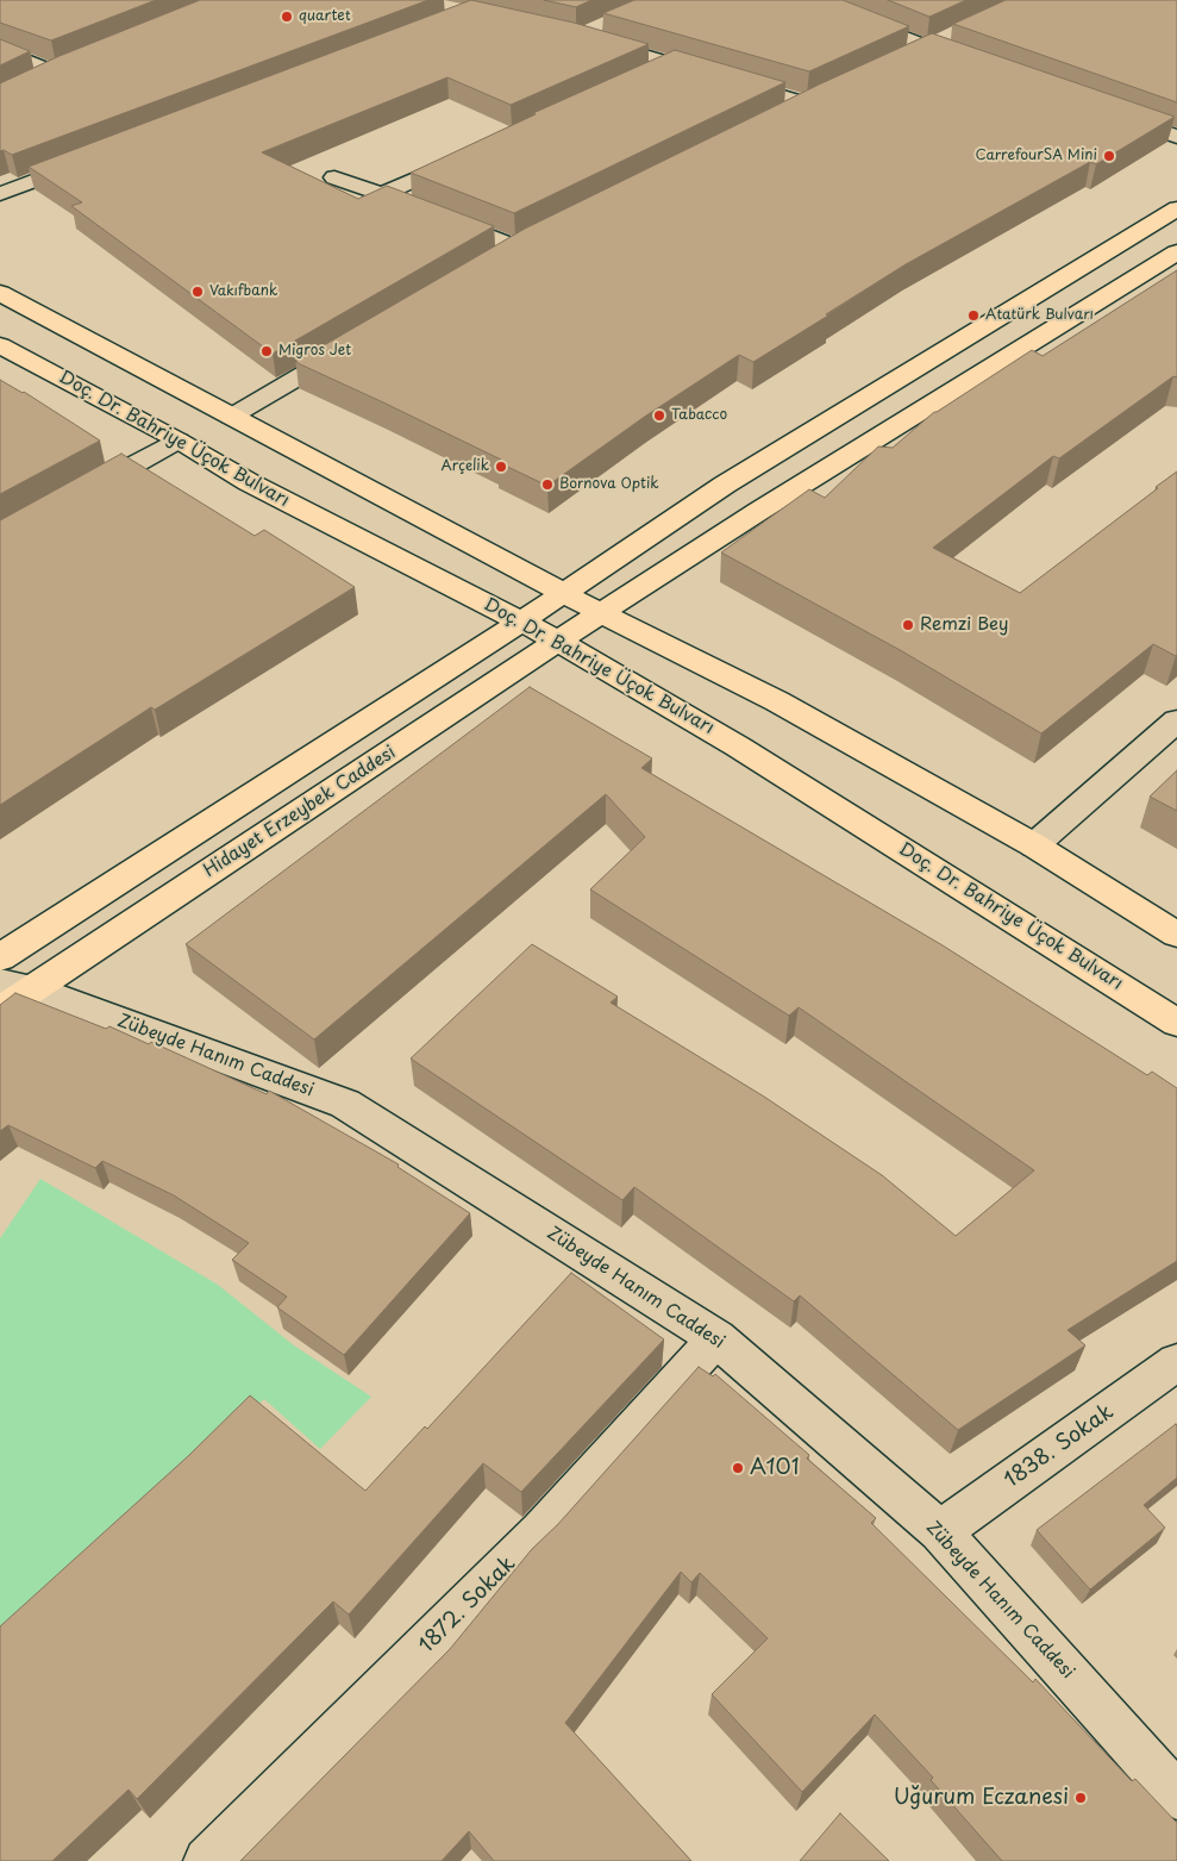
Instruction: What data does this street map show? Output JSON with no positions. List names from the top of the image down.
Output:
{
  "streets": {
    "main road": ["Doç. Dr. Bahriye Üçok Bulvarı", "Hidayet Erzeybek Caddesi"],
    "street": ["Zübeyde Hanım Caddesi", "1838. Sokak", "1872. Sokak"]
  },
  "crossings": [
    ["Doç. Dr. Bahriye Üçok Bulvarı", "Hidayet Erzeybek Caddesi"],
    ["Hidayet Erzeybek Caddesi", "Zübeyde Hanım Caddesi"],
    ["Zübeyde Hanım Caddesi", "1838. Sokak"],
    ["Zübeyde Hanım Caddesi", "1872. Sokak"]
  ],
  "places": [
    "quartet",
    "CarrefourSA Mini",
    "Vakıfbank",
    "Atatürk Bulvarı",
    "Migros Jet",
    "Tabacco",
    "Arçelik",
    "Bornova Optik",
    "Remzi Bey",
    "A101",
    "Uğurum Eczanesi"
  ]
}
